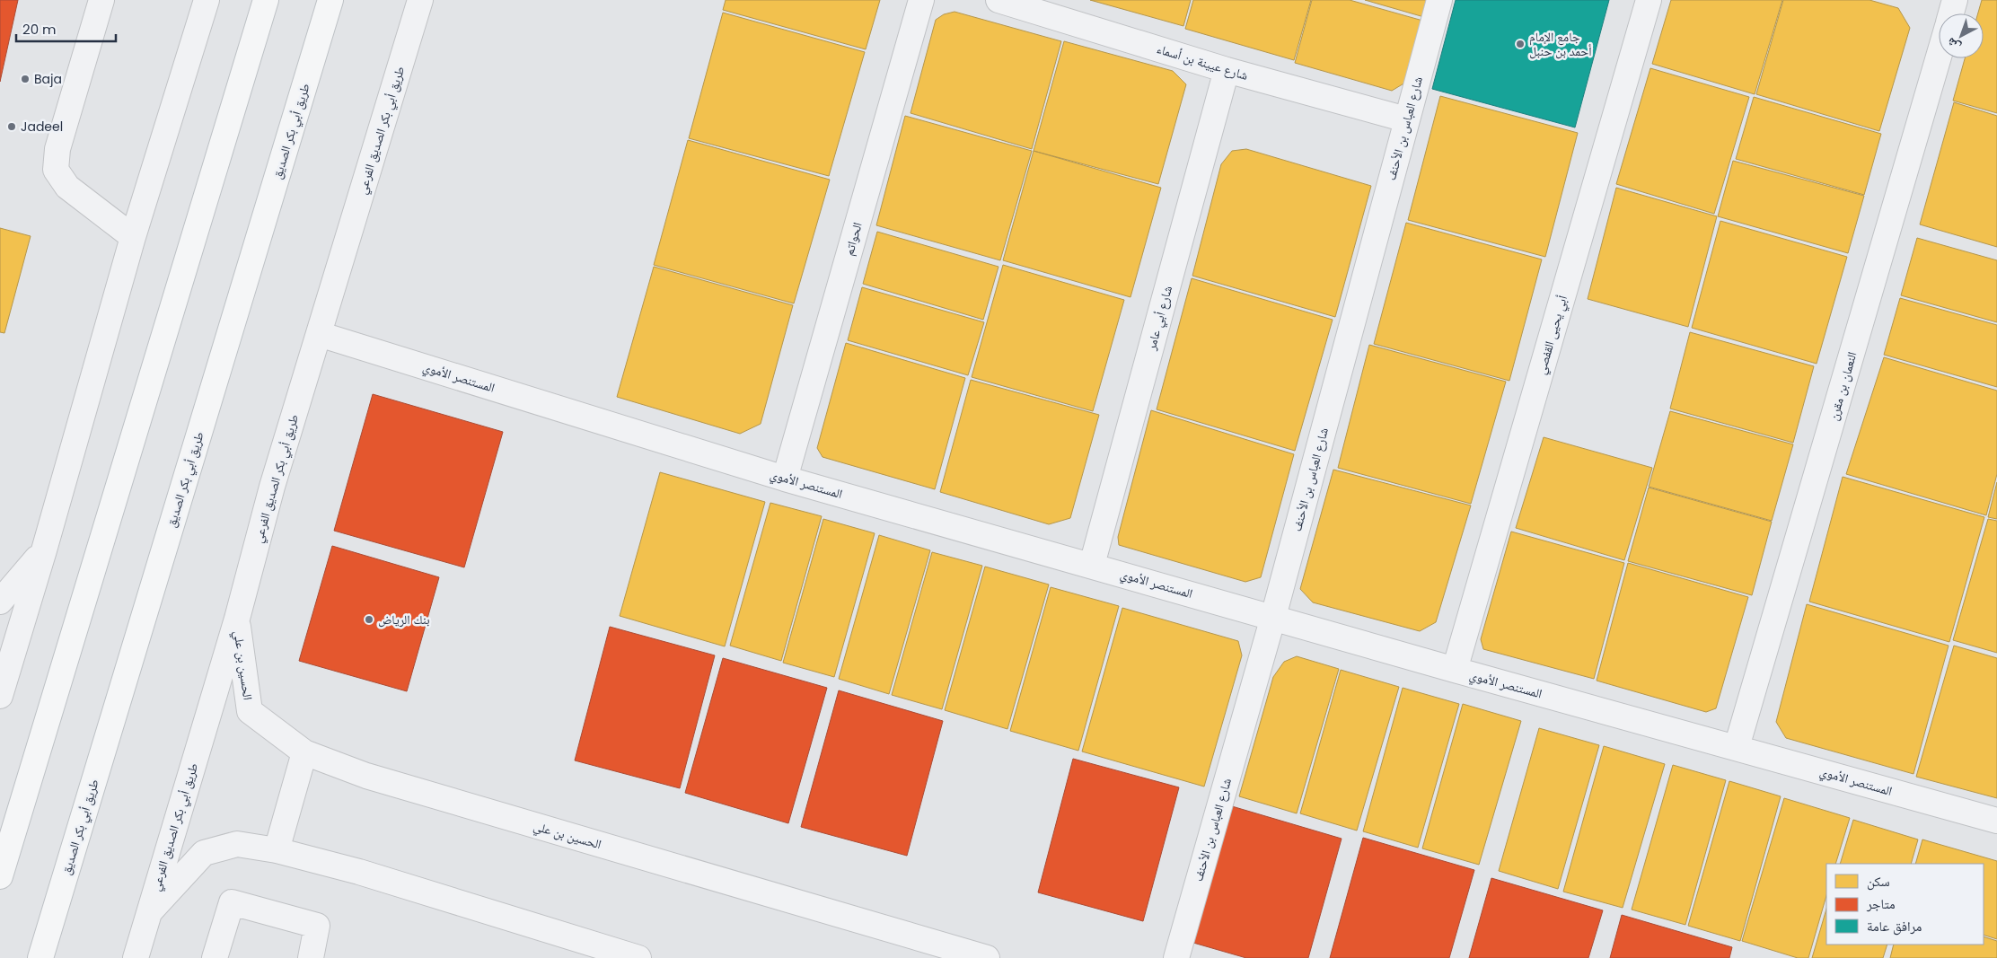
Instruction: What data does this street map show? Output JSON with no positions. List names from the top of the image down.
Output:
{
  "streets": {
    "main road": ["طريق أبي بكر الصديق"],
    "street": [
      "شارع عيينة بن أسماء",
      "شارع العباس بن الأحنف",
      "طريق أبي بكر الصديق الفرعي",
      "الحواتم",
      "شارع أبي عامر",
      "أبي يحيى القفصي",
      "المستنصر الأموي",
      "النعمان بن مقرن",
      "الحسين بن علي"
    ]
  },
  "crossings": [
    ["شارع عيينة بن أسماء", "شارع العباس بن الأحنف"],
    ["شارع عيينة بن أسماء", "شارع أبي عامر"],
    ["شارع العباس بن الأحنف", "المستنصر الأموي"],
    ["طريق أبي بكر الصديق الفرعي", "المستنصر الأموي"],
    ["طريق أبي بكر الصديق الفرعي", "الحسين بن علي"],
    ["الحواتم", "المستنصر الأموي"],
    ["شارع أبي عامر", "المستنصر الأموي"],
    ["أبي يحيى القفصي", "المستنصر الأموي"],
    ["المستنصر الأموي", "النعمان بن مقرن"]
  ],
  "places": [
    "جامع الإمام أحمد بن حنبل",
    "Baja",
    "Jadeel",
    "بنك الرياض"
  ],
  "legend": ["سكن", "متاجر", "مرافق عامة"],
  "scale_bar": "20 m",
  "north": "bottom left"
}
